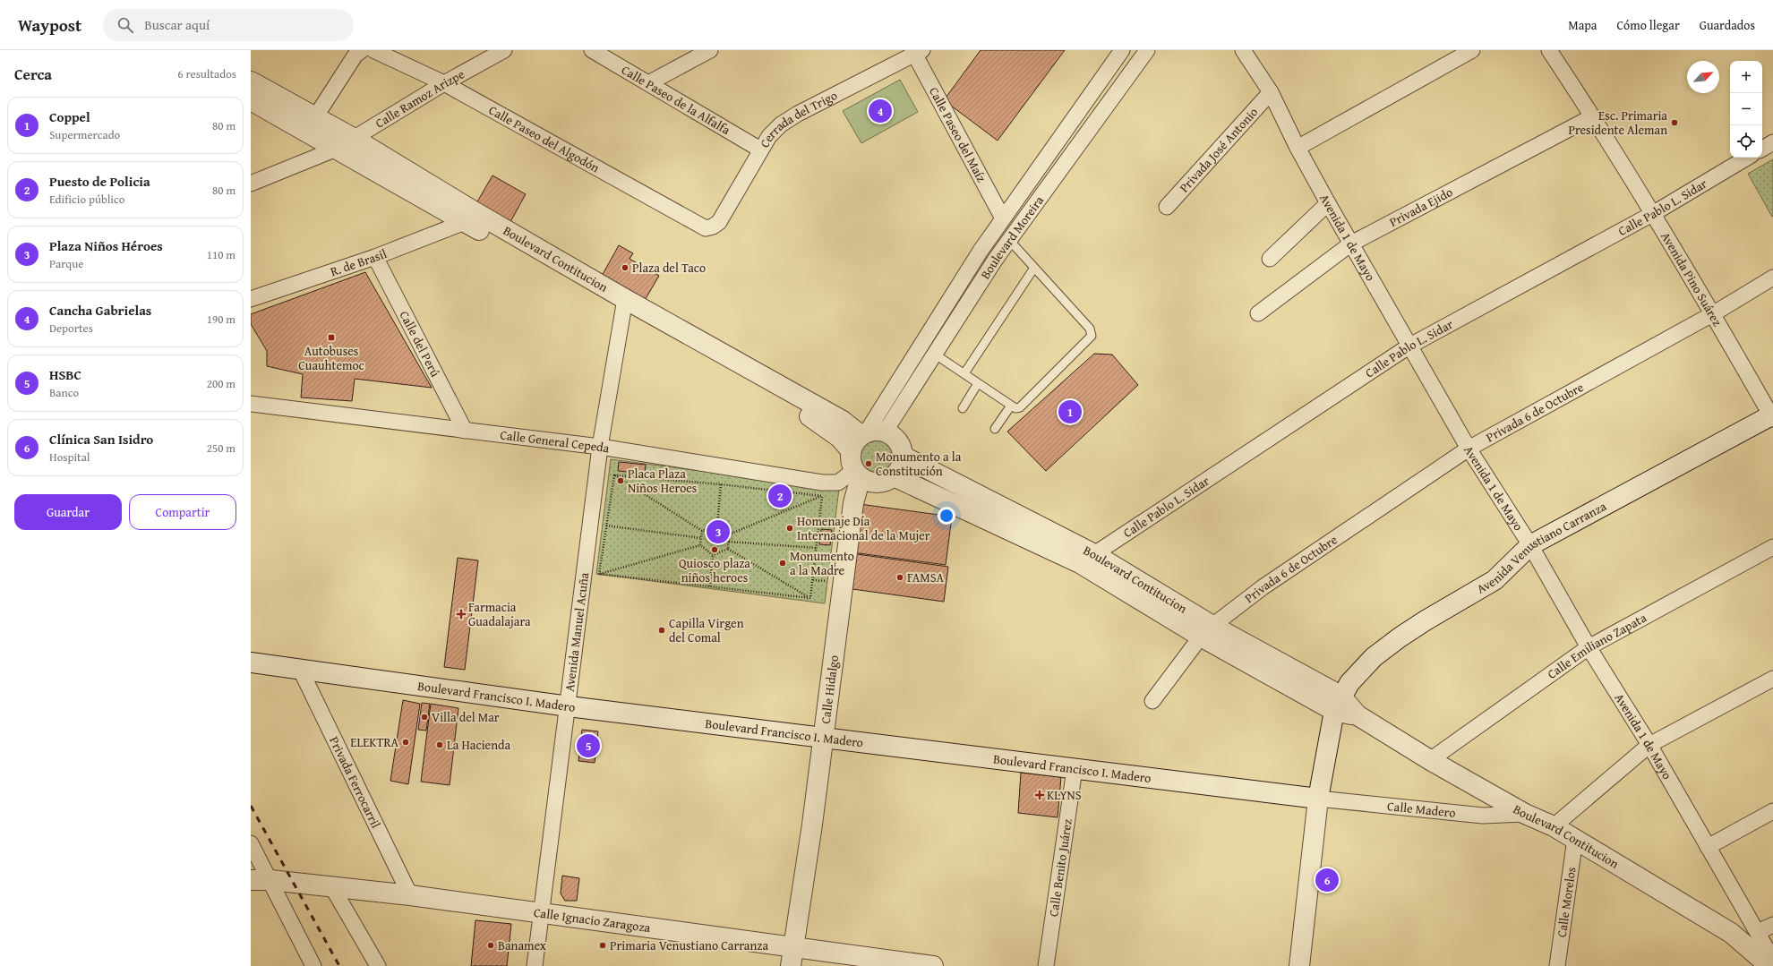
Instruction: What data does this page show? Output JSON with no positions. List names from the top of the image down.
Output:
{
  "streets": {
    "street": [
      "Calle Ramoz Arizpe",
      "Calle Paseo de la Alfalfa",
      "Cerrada del Trigo",
      "Calle Paseo del Maíz",
      "Calle Paseo del Algodón",
      "Privada José Antonio",
      "Privada Ejido",
      "Calle Pablo L. Sidar",
      "Boulevard Moreira",
      "Avenida 1 de Mayo",
      "Boulevard Contitucion",
      "R. de Brasil",
      "Avenida Pino Suárez",
      "Calle del Perú",
      "Privada 6 de Octubre",
      "Calle General Cepeda",
      "Avenida Venustiano Carranza",
      "Avenida Manuel Acuña",
      "Calle Emiliano Zapata",
      "Calle Hidalgo",
      "Boulevard Francisco I. Madero",
      "Privada Ferrocarril",
      "Calle Madero",
      "Calle Benito Juárez",
      "Calle Morelos",
      "Calle Ignacio Zaragoza"
    ]
  },
  "crossings": [
    ["Calle Ramoz Arizpe", "Calle Paseo del Algodón"],
    ["Calle Ramoz Arizpe", "Boulevard Contitucion"],
    ["Calle Paseo de la Alfalfa", "Cerrada del Trigo"],
    ["Cerrada del Trigo", "Calle Paseo del Maíz"],
    ["Cerrada del Trigo", "Calle Paseo del Algodón"],
    ["Calle Paseo del Maíz", "Boulevard Moreira"],
    ["Privada José Antonio", "Avenida 1 de Mayo"],
    ["Privada Ejido", "Avenida 1 de Mayo"],
    ["Privada Ejido", "Avenida Pino Suárez"],
    ["Calle Pablo L. Sidar", "Avenida 1 de Mayo"],
    ["Calle Pablo L. Sidar", "Boulevard Contitucion"],
    ["Calle Pablo L. Sidar", "Avenida Pino Suárez"],
    ["Boulevard Moreira", "Boulevard Contitucion"],
    ["Boulevard Moreira", "Calle Hidalgo"],
    ["Avenida 1 de Mayo", "Privada 6 de Octubre"],
    ["Avenida 1 de Mayo", "Avenida Venustiano Carranza"],
    ["Avenida 1 de Mayo", "Calle Emiliano Zapata"],
    ["Boulevard Contitucion", "R. de Brasil"],
    ["Boulevard Contitucion", "Privada 6 de Octubre"],
    ["Boulevard Contitucion", "Avenida Venustiano Carranza"],
    ["Boulevard Contitucion", "Avenida Manuel Acuña"],
    ["Boulevard Contitucion", "Calle Emiliano Zapata"],
    ["Boulevard Contitucion", "Calle Hidalgo"],
    ["Boulevard Contitucion", "Calle Madero"],
    ["Boulevard Contitucion", "Calle Morelos"],
    ["R. de Brasil", "Calle del Perú"],
    ["Avenida Pino Suárez", "Privada 6 de Octubre"],
    ["Avenida Pino Suárez", "Avenida Venustiano Carranza"],
    ["Calle del Perú", "Calle General Cepeda"],
    ["Calle General Cepeda", "Avenida Manuel Acuña"],
    ["Avenida Manuel Acuña", "Boulevard Francisco I. Madero"],
    ["Avenida Manuel Acuña", "Calle Ignacio Zaragoza"],
    ["Calle Hidalgo", "Boulevard Francisco I. Madero"],
    ["Calle Hidalgo", "Calle Ignacio Zaragoza"],
    ["Boulevard Francisco I. Madero", "Privada Ferrocarril"],
    ["Boulevard Francisco I. Madero", "Calle Madero"],
    ["Boulevard Francisco I. Madero", "Calle Benito Juárez"],
    ["Privada Ferrocarril", "Calle Ignacio Zaragoza"]
  ],
  "places": {
    "other": [
      "Esc. Primaria Presidente Aleman",
      "Plaza del Taco",
      "Monumento a la Constitución",
      "Placa Plaza Niños Heroes",
      "Homenaje Día Internacional de la Mujer",
      "Quiosco plaza niños heroes",
      "Monumento a la Madre",
      "FAMSA",
      "Capilla Virgen del Comal",
      "Villa del Mar",
      "ELEKTRA",
      "La Hacienda",
      "Banamex",
      "Primaria Venustiano Carranza"
    ],
    "transit": ["Autobuses Cuauhtemoc"],
    "health": ["Farmacia Guadalajara", "KLYNS"]
  },
  "north": "top right",
  "page": {
    "header": "Waypost",
    "search": "Buscar aquí",
    "nav": ["Mapa", "Cómo llegar", "Guardados"],
    "heading": ["Cerca", "6 resultados"],
    "map_buttons": ["+", "−"],
    "list": [
      {
        "mark": "1",
        "name": "Coppel",
        "note": "Supermercado",
        "value": "80 m"
      },
      {
        "mark": "2",
        "name": "Puesto de Policia",
        "note": "Edificio público",
        "value": "80 m"
      },
      {
        "mark": "3",
        "name": "Plaza Niños Héroes",
        "note": "Parque",
        "value": "110 m"
      },
      {
        "mark": "4",
        "name": "Cancha Gabrielas",
        "note": "Deportes",
        "value": "190 m"
      },
      {
        "mark": "5",
        "name": "HSBC",
        "note": "Banco",
        "value": "200 m"
      },
      {
        "mark": "6",
        "name": "Clínica San Isidro",
        "note": "Hospital",
        "value": "250 m"
      }
    ],
    "pins": [
      "4",
      "1",
      "2",
      "3",
      "5",
      "6"
    ],
    "buttons": ["Guardar", "Compartir"]
  }
}
